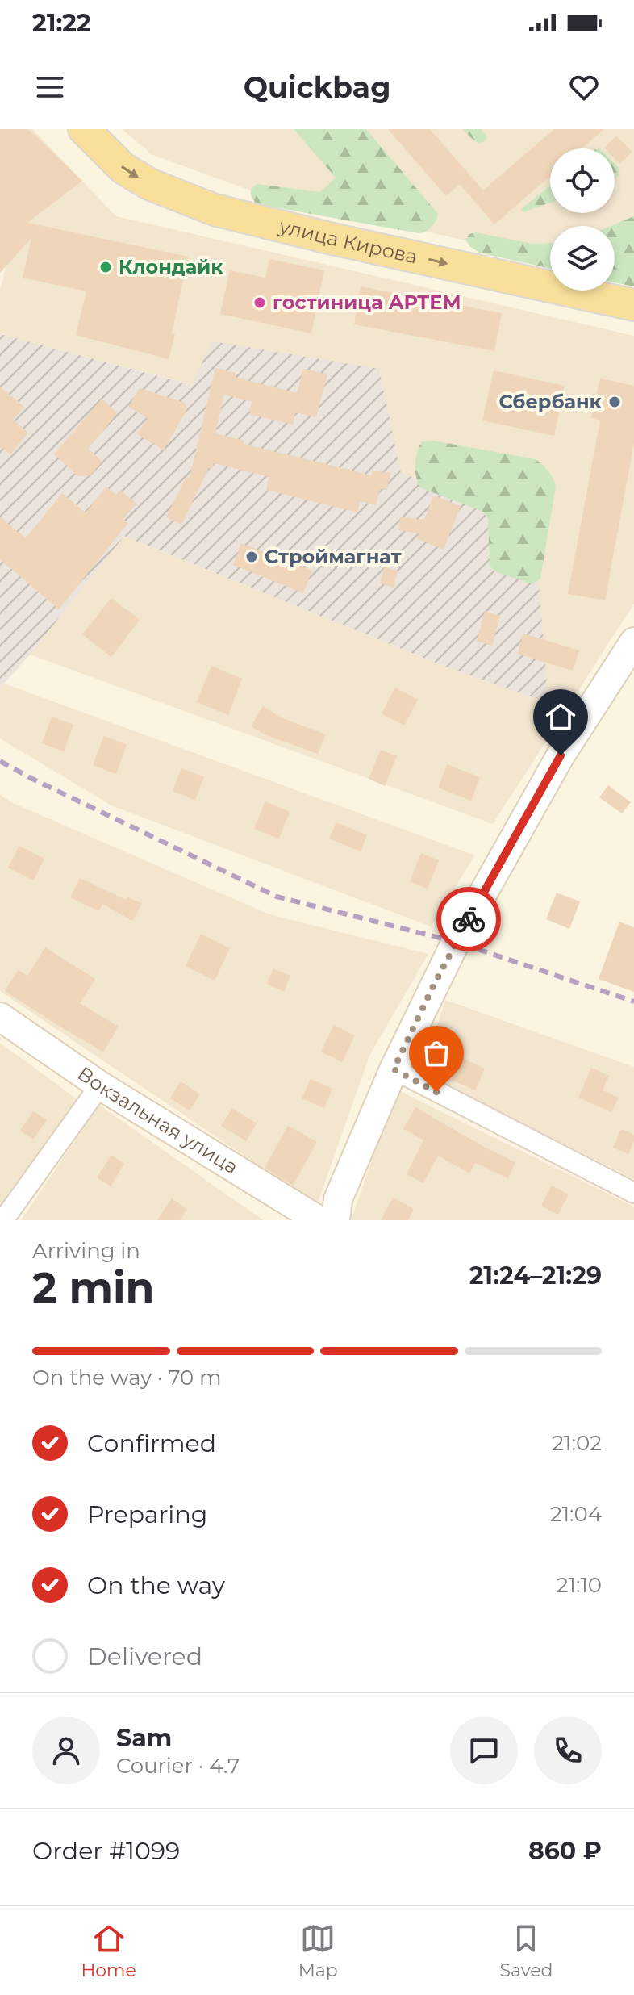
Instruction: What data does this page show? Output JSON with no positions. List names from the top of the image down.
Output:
{
  "streets": {
    "main road": ["улица Кирова", "Вокзальная улица"]
  },
  "one_way": ["улица Кирова"],
  "places": [
    "Клондайк",
    "гостиница АРТЕМ",
    "Сбербанк",
    "Строймагнат"
  ],
  "page": {
    "status": "21:22",
    "header": "Quickbag",
    "heading": ["2 min", "Arriving in", "21:24–21:29"],
    "panel": [
      "Sam",
      "Courier · 4.7",
      "Order #1099",
      "860 ₽"
    ],
    "bar": "On the way · 70 m",
    "list": [
      ["Confirmed", "21:02"],
      ["Preparing", "21:04"],
      ["On the way", "21:10"],
      "Delivered"
    ],
    "tabs": ["Home", "Map", "Saved"]
  }
}
